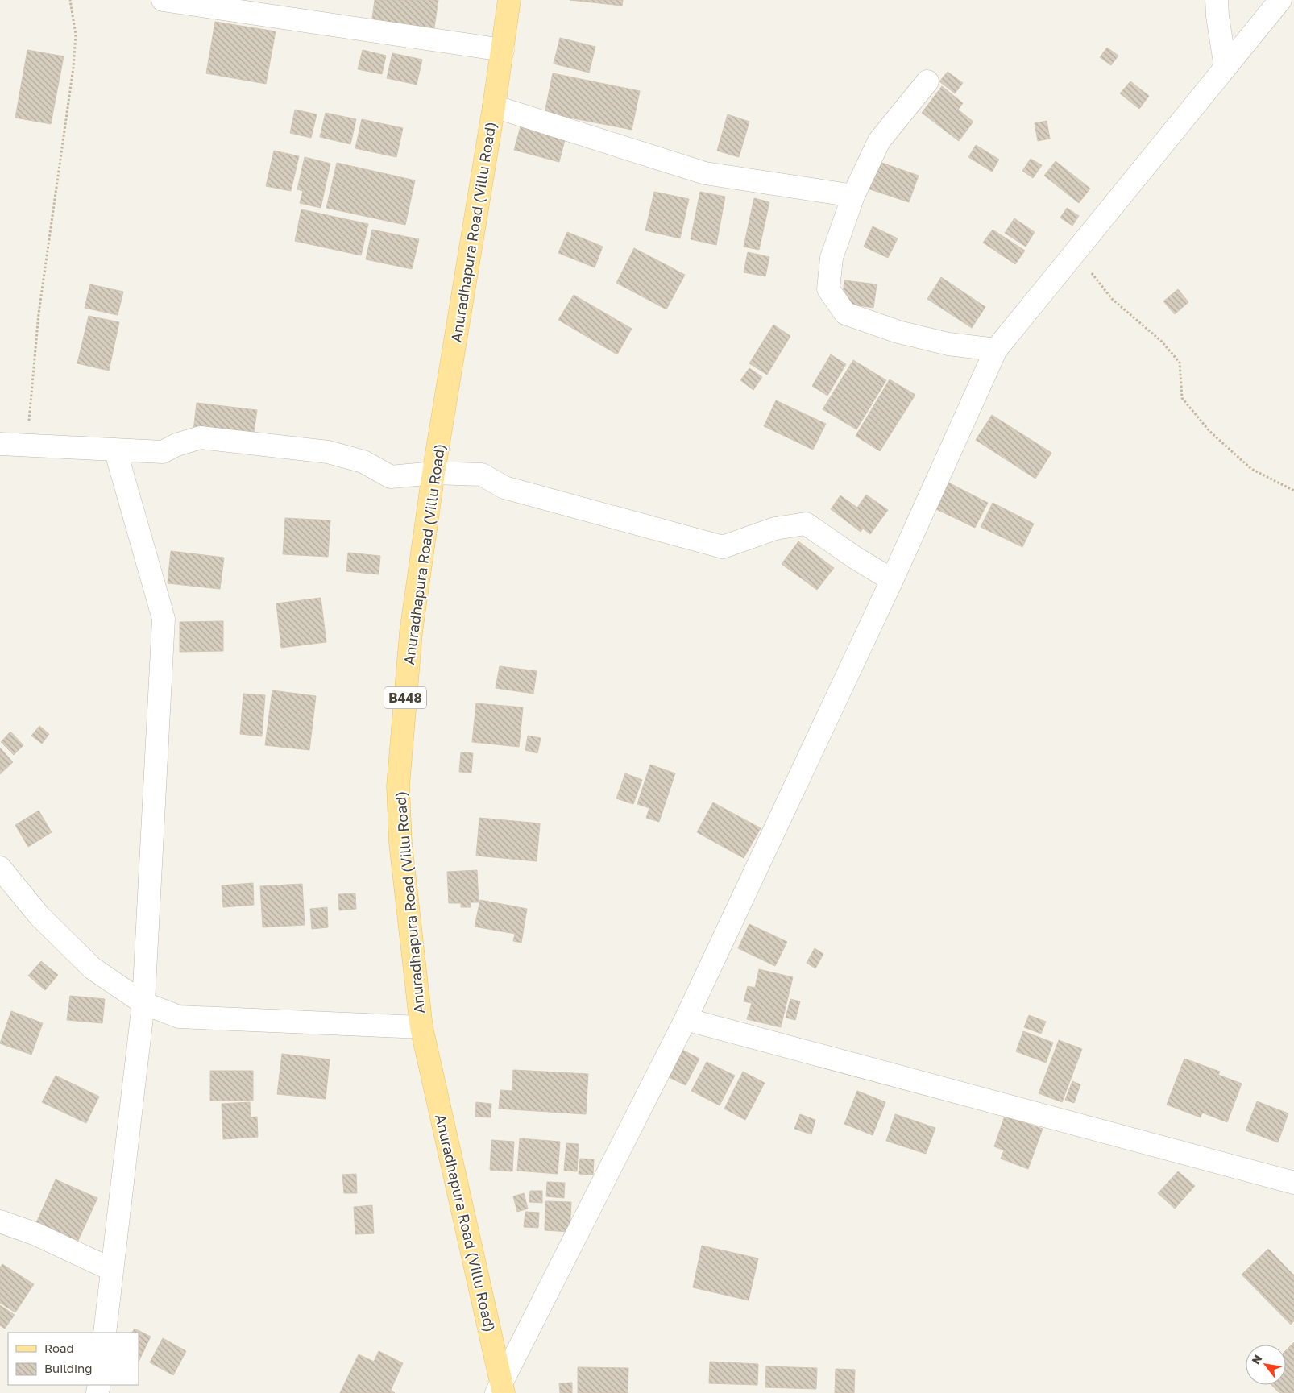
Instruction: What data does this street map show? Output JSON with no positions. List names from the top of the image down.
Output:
{
  "streets": {
    "main road": ["Anuradhapura Road (Villu Road)", "B448"]
  },
  "legend": ["Road", "Building"],
  "north": "top left"
}
